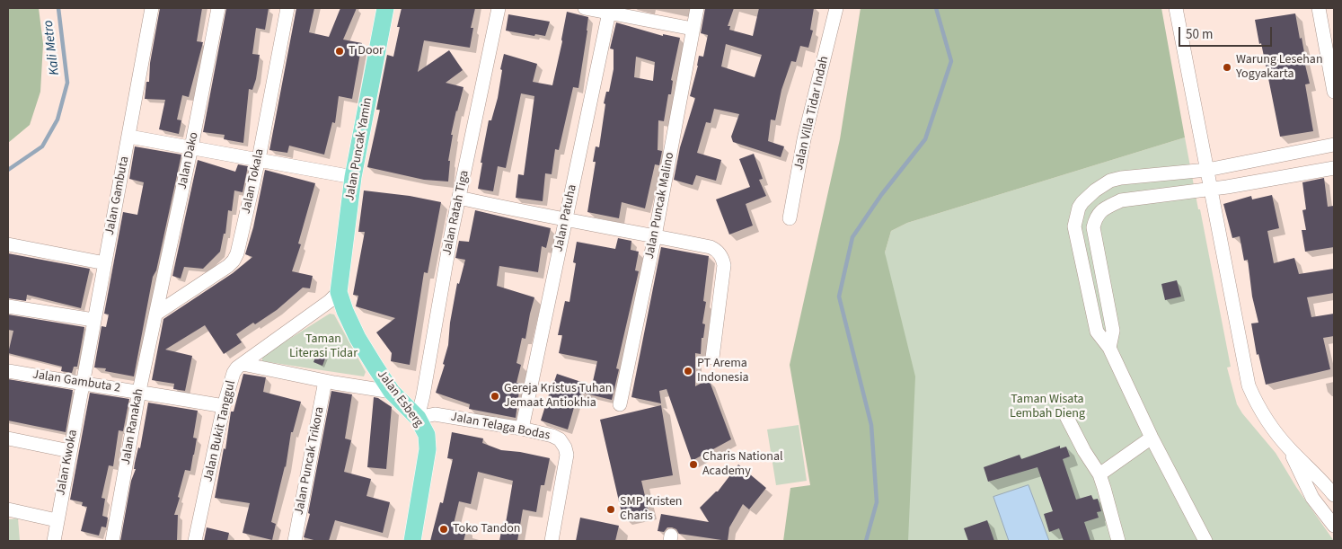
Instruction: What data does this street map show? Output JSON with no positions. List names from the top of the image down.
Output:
{
  "streets": {
    "main road": ["Jalan Puncak Yamin", "Jalan Esberg"],
    "street": [
      "Jalan Villa Tidar Indah",
      "Jalan Dako",
      "Jalan Tokala",
      "Jalan Gambuta",
      "Jalan Puncak Malino",
      "Jalan Ratah Tiga",
      "Jalan Patuha",
      "Jalan Gambuta 2",
      "Jalan Ranakah",
      "Jalan Telaga Bodas",
      "Jalan Bukit Tanggul",
      "Jalan Puncak Trikora",
      "Jalan Kwoka"
    ]
  },
  "crossings": [
    ["Jalan Puncak Yamin", "Jalan Esberg"],
    ["Jalan Puncak Yamin", "Jalan Bukit Tanggul"],
    ["Jalan Dako", "Jalan Tokala"],
    ["Jalan Dako", "Jalan Ranakah"],
    ["Jalan Tokala", "Jalan Ranakah"],
    ["Jalan Gambuta", "Jalan Gambuta 2"],
    ["Jalan Gambuta", "Jalan Kwoka"],
    ["Jalan Ratah Tiga", "Jalan Esberg"],
    ["Jalan Ratah Tiga", "Jalan Telaga Bodas"],
    ["Jalan Patuha", "Jalan Telaga Bodas"],
    ["Jalan Gambuta 2", "Jalan Ranakah"],
    ["Jalan Gambuta 2", "Jalan Bukit Tanggul"],
    ["Jalan Gambuta 2", "Jalan Kwoka"],
    ["Jalan Esberg", "Jalan Telaga Bodas"],
    ["Jalan Esberg", "Jalan Bukit Tanggul"]
  ],
  "water": ["Kali Metro"],
  "parks": ["Taman Literasi Tidar", "Taman Wisata Lembah Dieng"],
  "places": [
    "T Door",
    "Warung Lesehan Yogyakarta",
    "PT Arema Indonesia",
    "Gereja Kristus Tuhan Jemaat Antiokhia",
    "Charis National Academy",
    "SMP Kristen Charis",
    "Toko Tandon"
  ],
  "scale_bar": "50 m"
}
